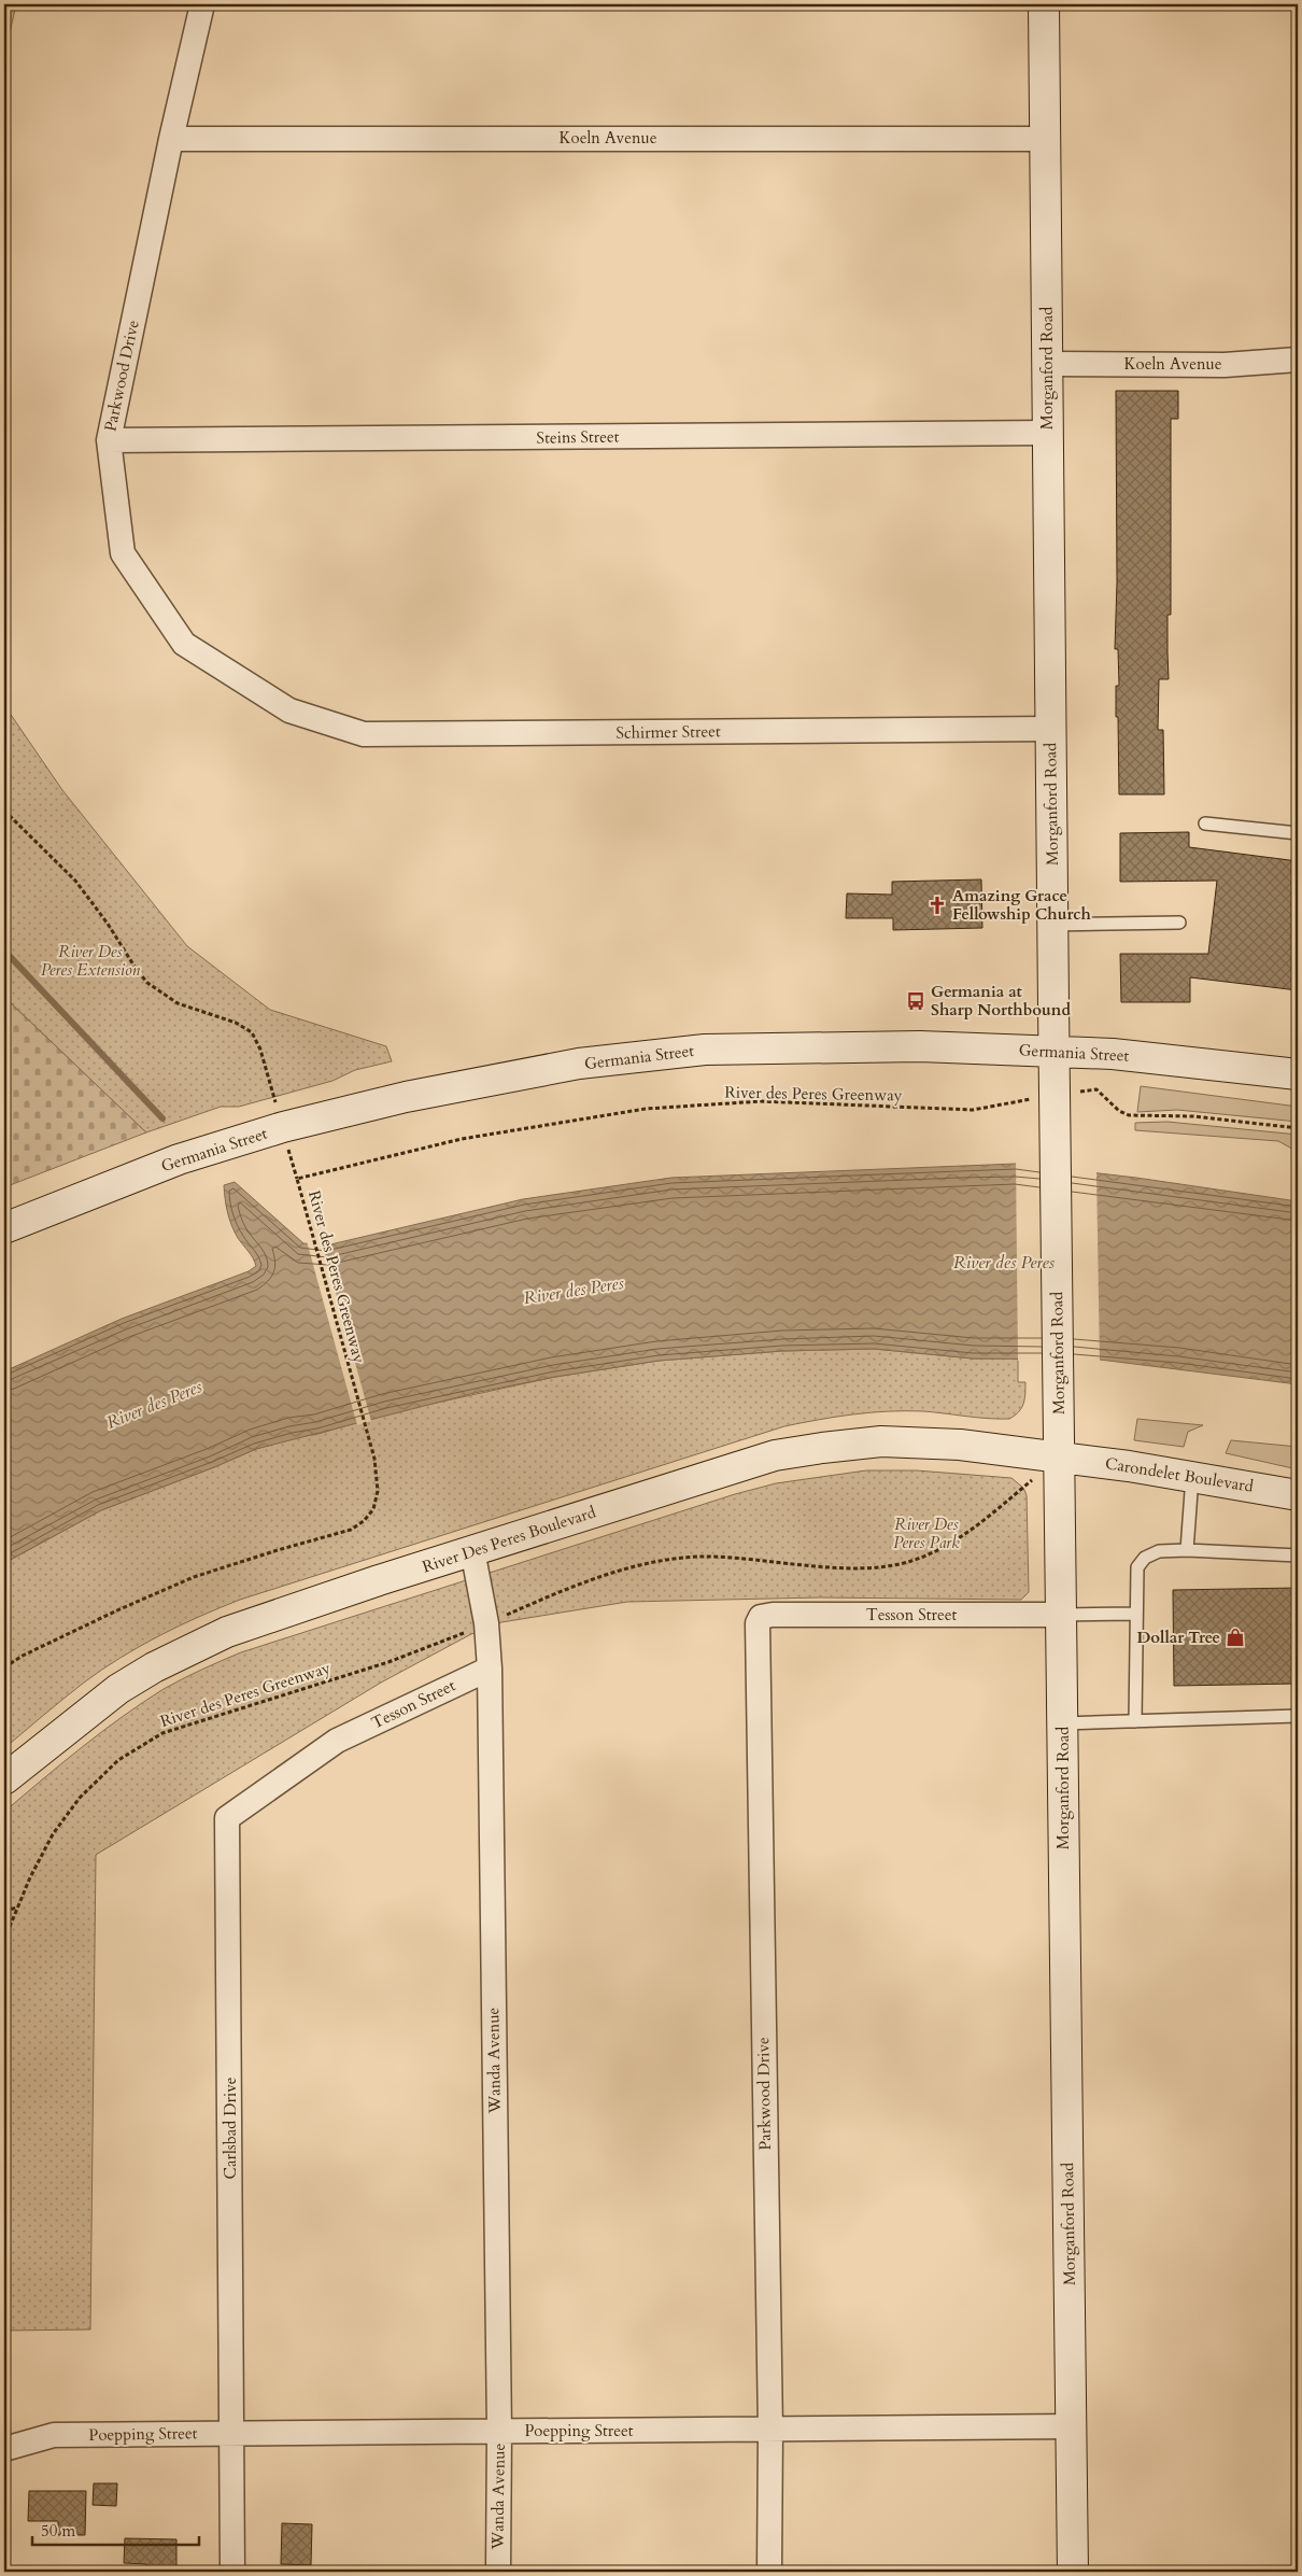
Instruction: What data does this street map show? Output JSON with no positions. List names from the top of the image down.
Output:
{
  "streets": {
    "main road": [
      "Morganford Road",
      "Germania Street",
      "Carondelet Boulevard",
      "River Des Peres Boulevard"
    ],
    "street": [
      "Koeln Avenue",
      "Parkwood Drive",
      "Steins Street",
      "Schirmer Street",
      "Tesson Street",
      "Wanda Avenue",
      "Carlsbad Drive",
      "Poepping Street"
    ],
    "path": ["River des Peres Greenway"]
  },
  "crossings": [
    ["Koeln Avenue", "Morganford Road"],
    ["Koeln Avenue", "Parkwood Drive"],
    ["Morganford Road", "Steins Street"],
    ["Morganford Road", "Schirmer Street"],
    ["Morganford Road", "Germania Street"],
    ["Morganford Road", "Carondelet Boulevard"],
    ["Morganford Road", "River Des Peres Boulevard"],
    ["Morganford Road", "Tesson Street"],
    ["Morganford Road", "Poepping Street"],
    ["Parkwood Drive", "Steins Street"],
    ["Parkwood Drive", "Schirmer Street"],
    ["Parkwood Drive", "Tesson Street"],
    ["Parkwood Drive", "Poepping Street"],
    ["Carondelet Boulevard", "River Des Peres Boulevard"],
    ["River Des Peres Boulevard", "Wanda Avenue"],
    ["Tesson Street", "Wanda Avenue"],
    ["Tesson Street", "Carlsbad Drive"],
    ["Wanda Avenue", "Poepping Street"],
    ["Carlsbad Drive", "Poepping Street"]
  ],
  "water": ["River des Peres"],
  "parks": ["River Des Peres Extension", "River Des Peres Park"],
  "places": {
    "church": ["Amazing Grace Fellowship Church"],
    "bus stop": ["Germania at Sharp Northbound"],
    "shop": ["Dollar Tree"]
  },
  "scale_bar": "50 m"
}
